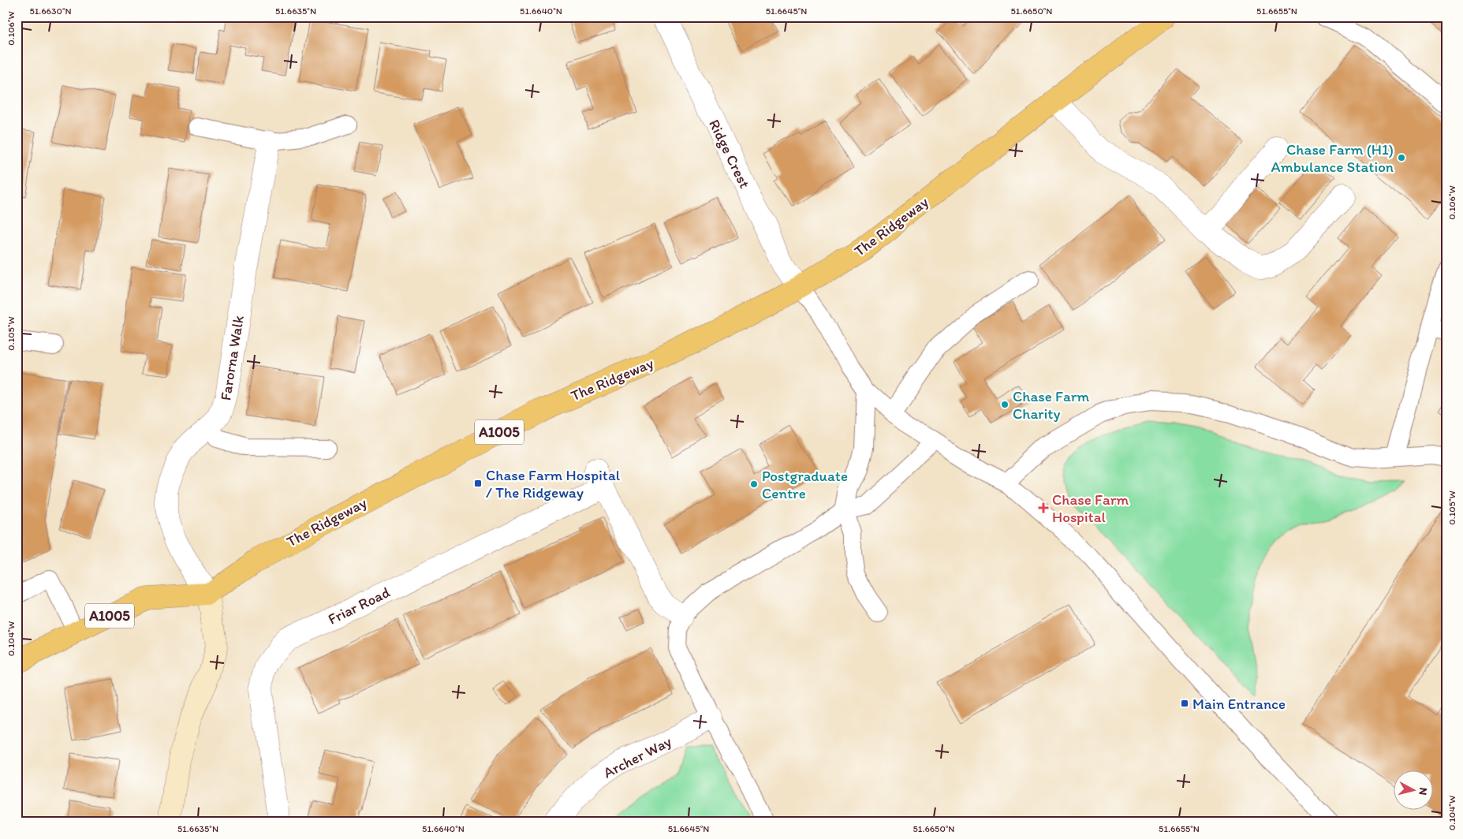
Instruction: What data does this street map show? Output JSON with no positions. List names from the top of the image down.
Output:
{
  "streets": {
    "main road": ["The Ridgeway", "A1005"],
    "street": [
      "Ridge Crest",
      "Farorna Walk",
      "Friar Road",
      "Archer Way"
    ]
  },
  "crossings": [
    ["Ridge Crest", "The Ridgeway"],
    ["The Ridgeway", "Farorna Walk"],
    ["The Ridgeway", "A1005"],
    ["Farorna Walk", "A1005"]
  ],
  "places": {
    "other": ["Chase Farm (H1) Ambulance Station", "Chase Farm Charity", "Postgraduate Centre"],
    "transit": ["Chase Farm Hospital / The Ridgeway", "Main Entrance"],
    "health": ["Chase Farm Hospital"]
  },
  "north": "right",
  "coordinates": [
    "51.6630°N",
    "51.6635°N",
    "51.6640°N",
    "51.6645°N",
    "51.6650°N",
    "51.6655°N",
    "0.106°W",
    "0.105°W",
    "0.104°W"
  ]
}
